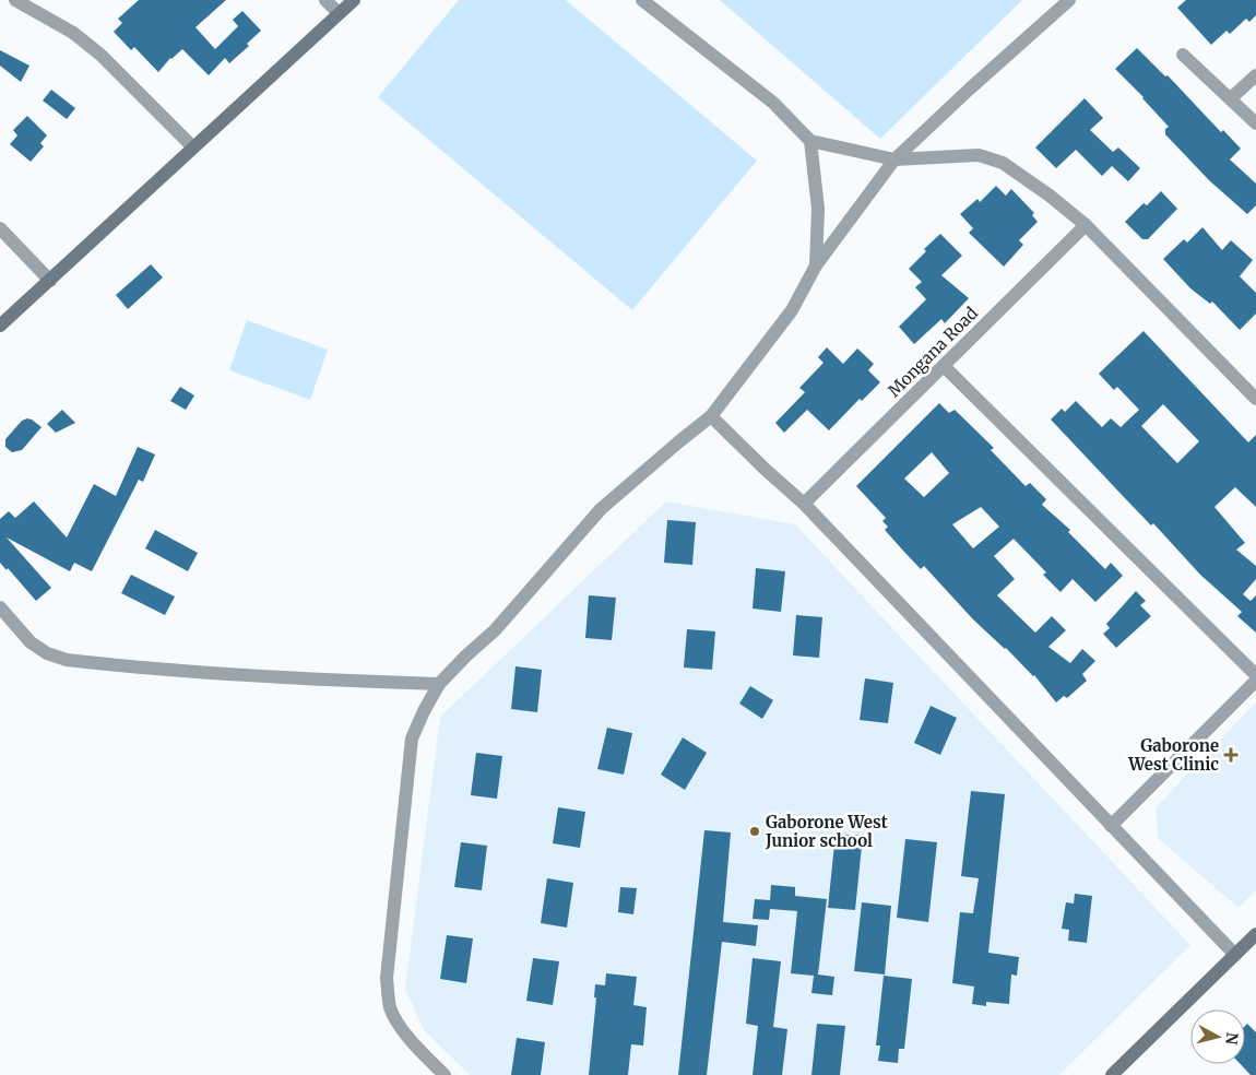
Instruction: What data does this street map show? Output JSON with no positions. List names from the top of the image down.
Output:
{
  "streets": {
    "street": ["Mongana Road"]
  },
  "places": {
    "health": ["Gaborone West Clinic"],
    "other": ["Gaborone West Junior school"]
  },
  "north": "right"
}
